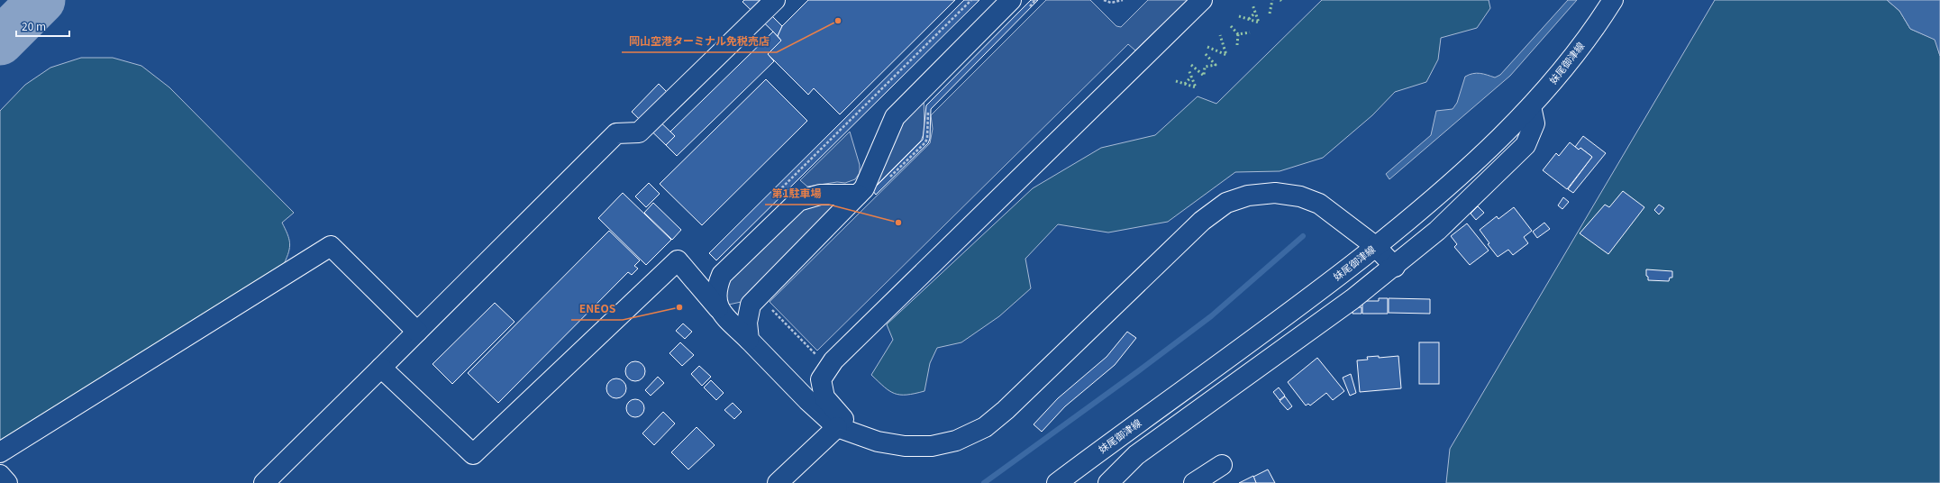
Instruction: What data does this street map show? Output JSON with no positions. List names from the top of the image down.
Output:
{
  "streets": {
    "main road": ["妹尾御津線"]
  },
  "places": ["岡山空港ターミナル免税売店", "第1駐車場", "ENEOS"],
  "scale_bar": "20 m"
}
